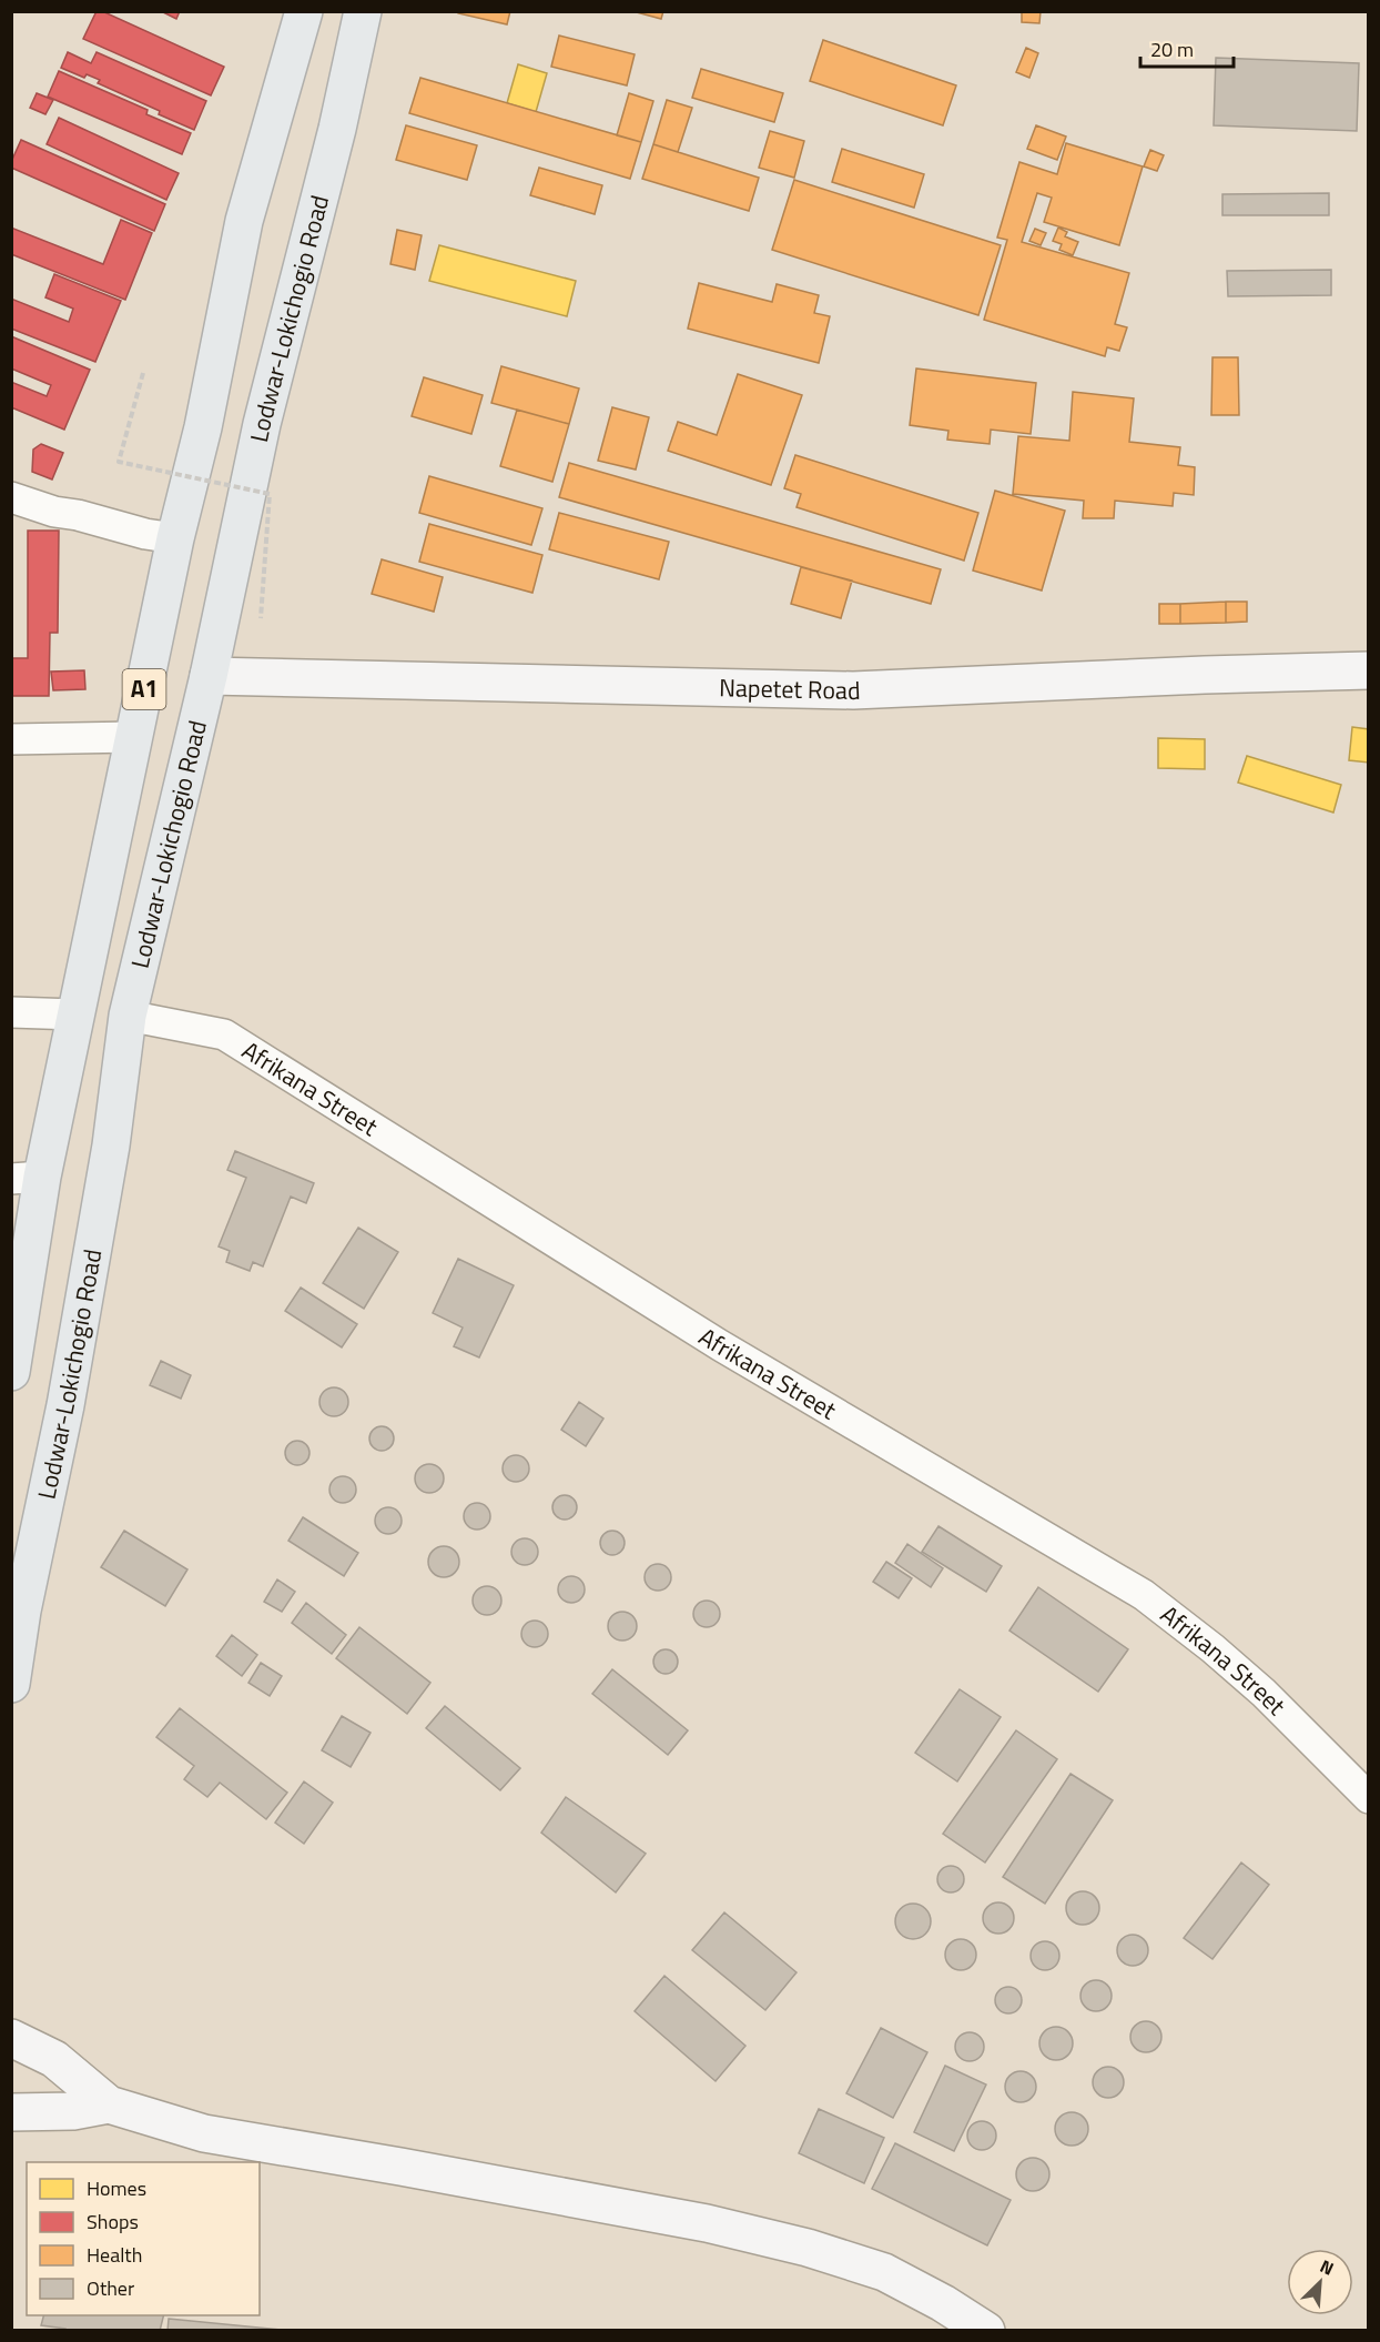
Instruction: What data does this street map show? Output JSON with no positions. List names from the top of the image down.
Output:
{
  "streets": {
    "highway": ["Lodwar-Lokichogio Road", "A1"],
    "main road": ["Napetet Road"],
    "street": ["Afrikana Street"]
  },
  "crossings": [
    ["Lodwar-Lokichogio Road", "Napetet Road"],
    ["Lodwar-Lokichogio Road", "Afrikana Street"]
  ],
  "legend": [
    "Homes",
    "Shops",
    "Health",
    "Other"
  ],
  "scale_bar": "20 m",
  "north": "top right"
}
